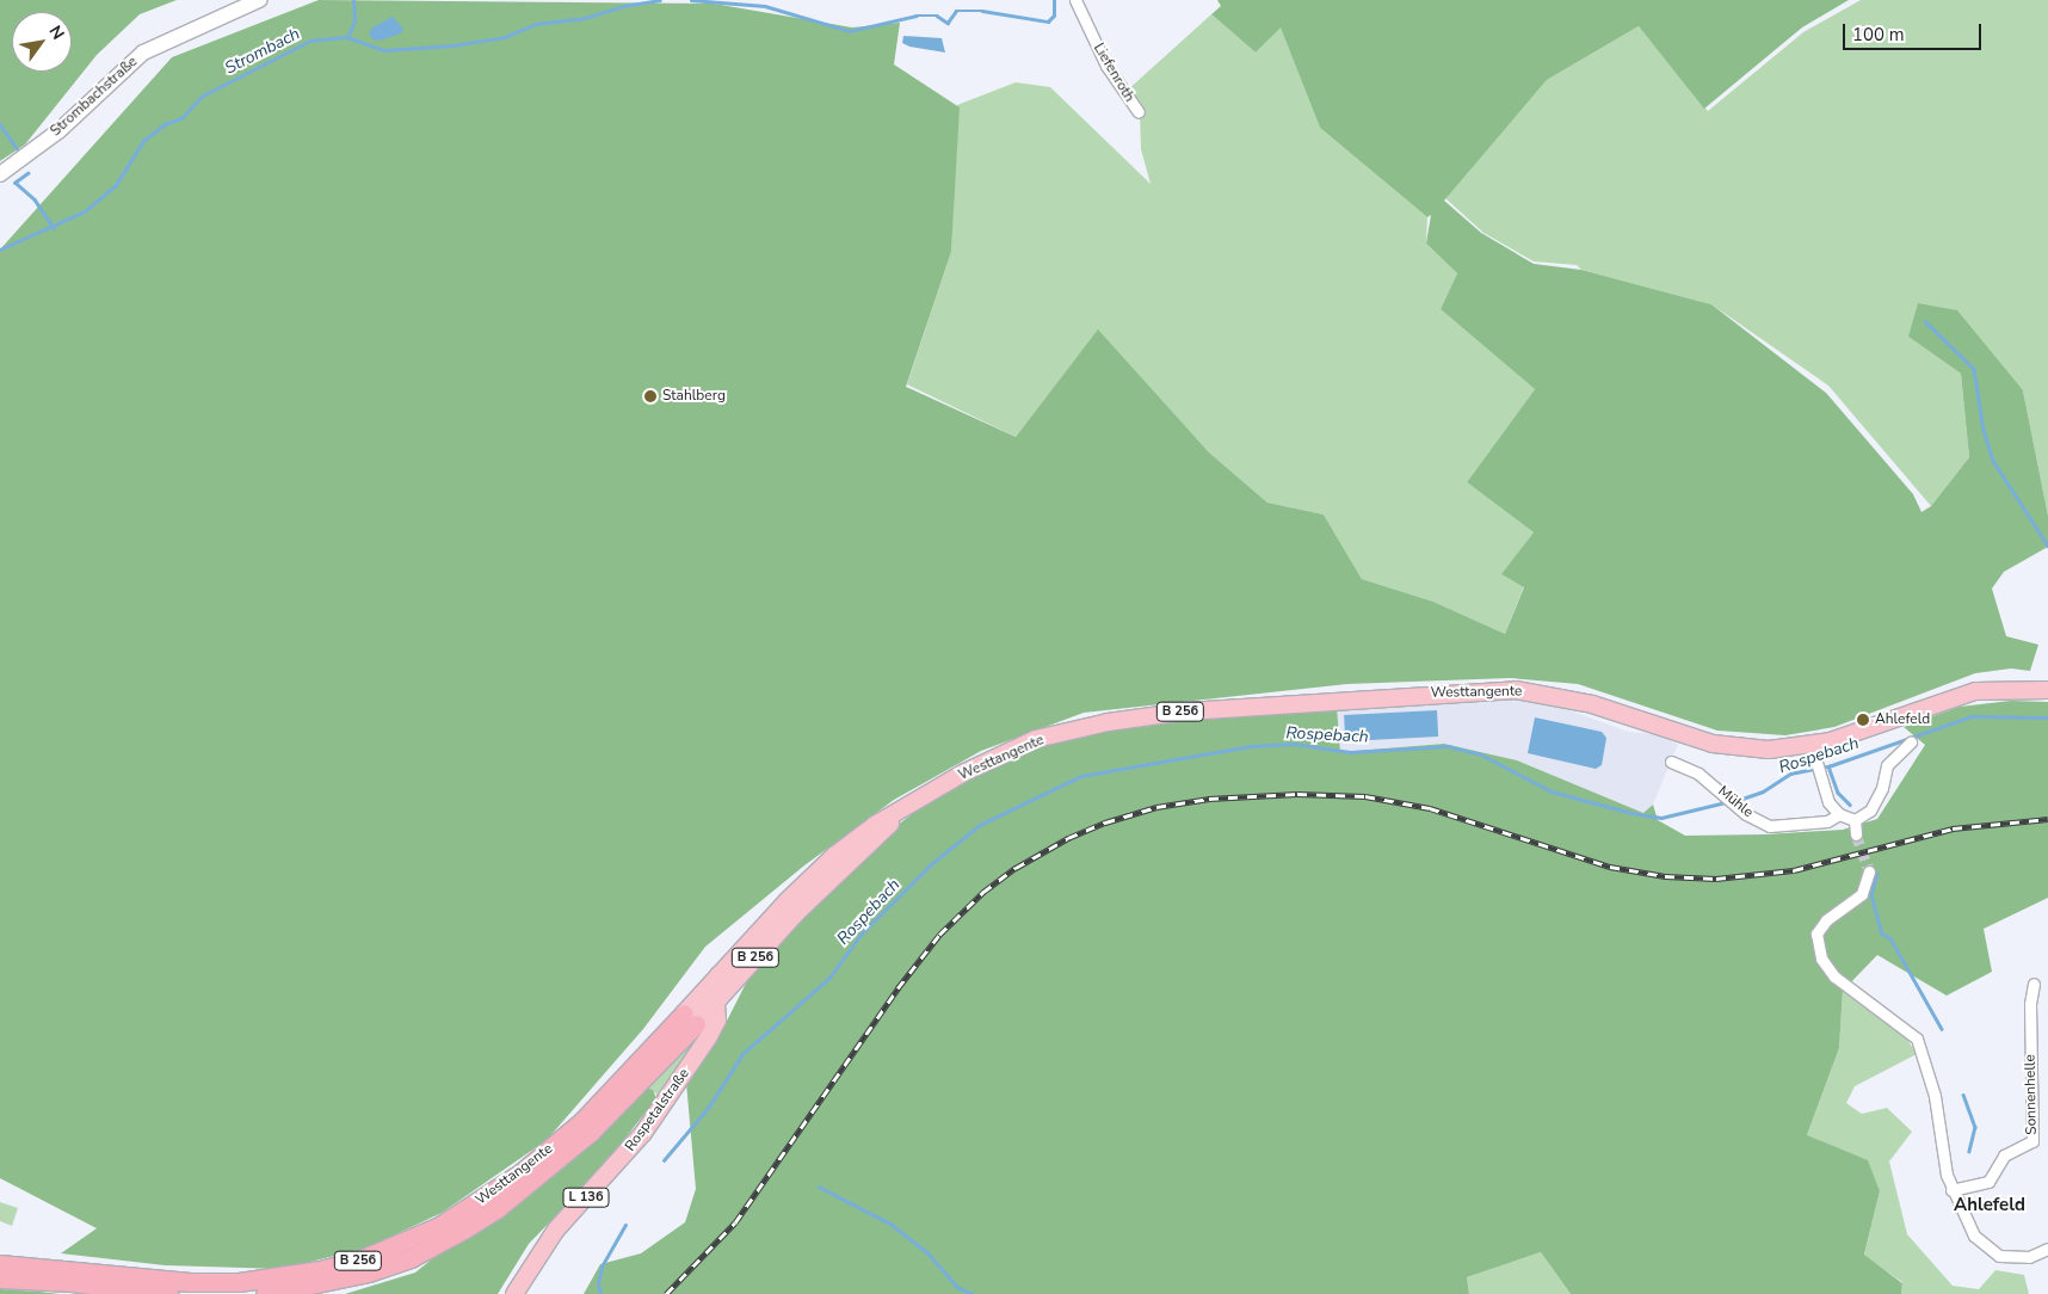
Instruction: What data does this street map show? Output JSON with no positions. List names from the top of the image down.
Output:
{
  "streets": {
    "highway": ["Westtangente", "B 256"],
    "main road": ["Strombachstraße", "Rospetalstraße", "L 136"],
    "street": ["Liefenroth", "Mühle", "Sonnenhelle"]
  },
  "crossings": [
    ["Westtangente", "B 256"],
    ["Westtangente", "Rospetalstraße"]
  ],
  "districts": ["Ahlefeld"],
  "water": ["Strombach", "Rospebach"],
  "places": ["Stahlberg", "Ahlefeld"],
  "scale_bar": "100 m",
  "north": "top right"
}
